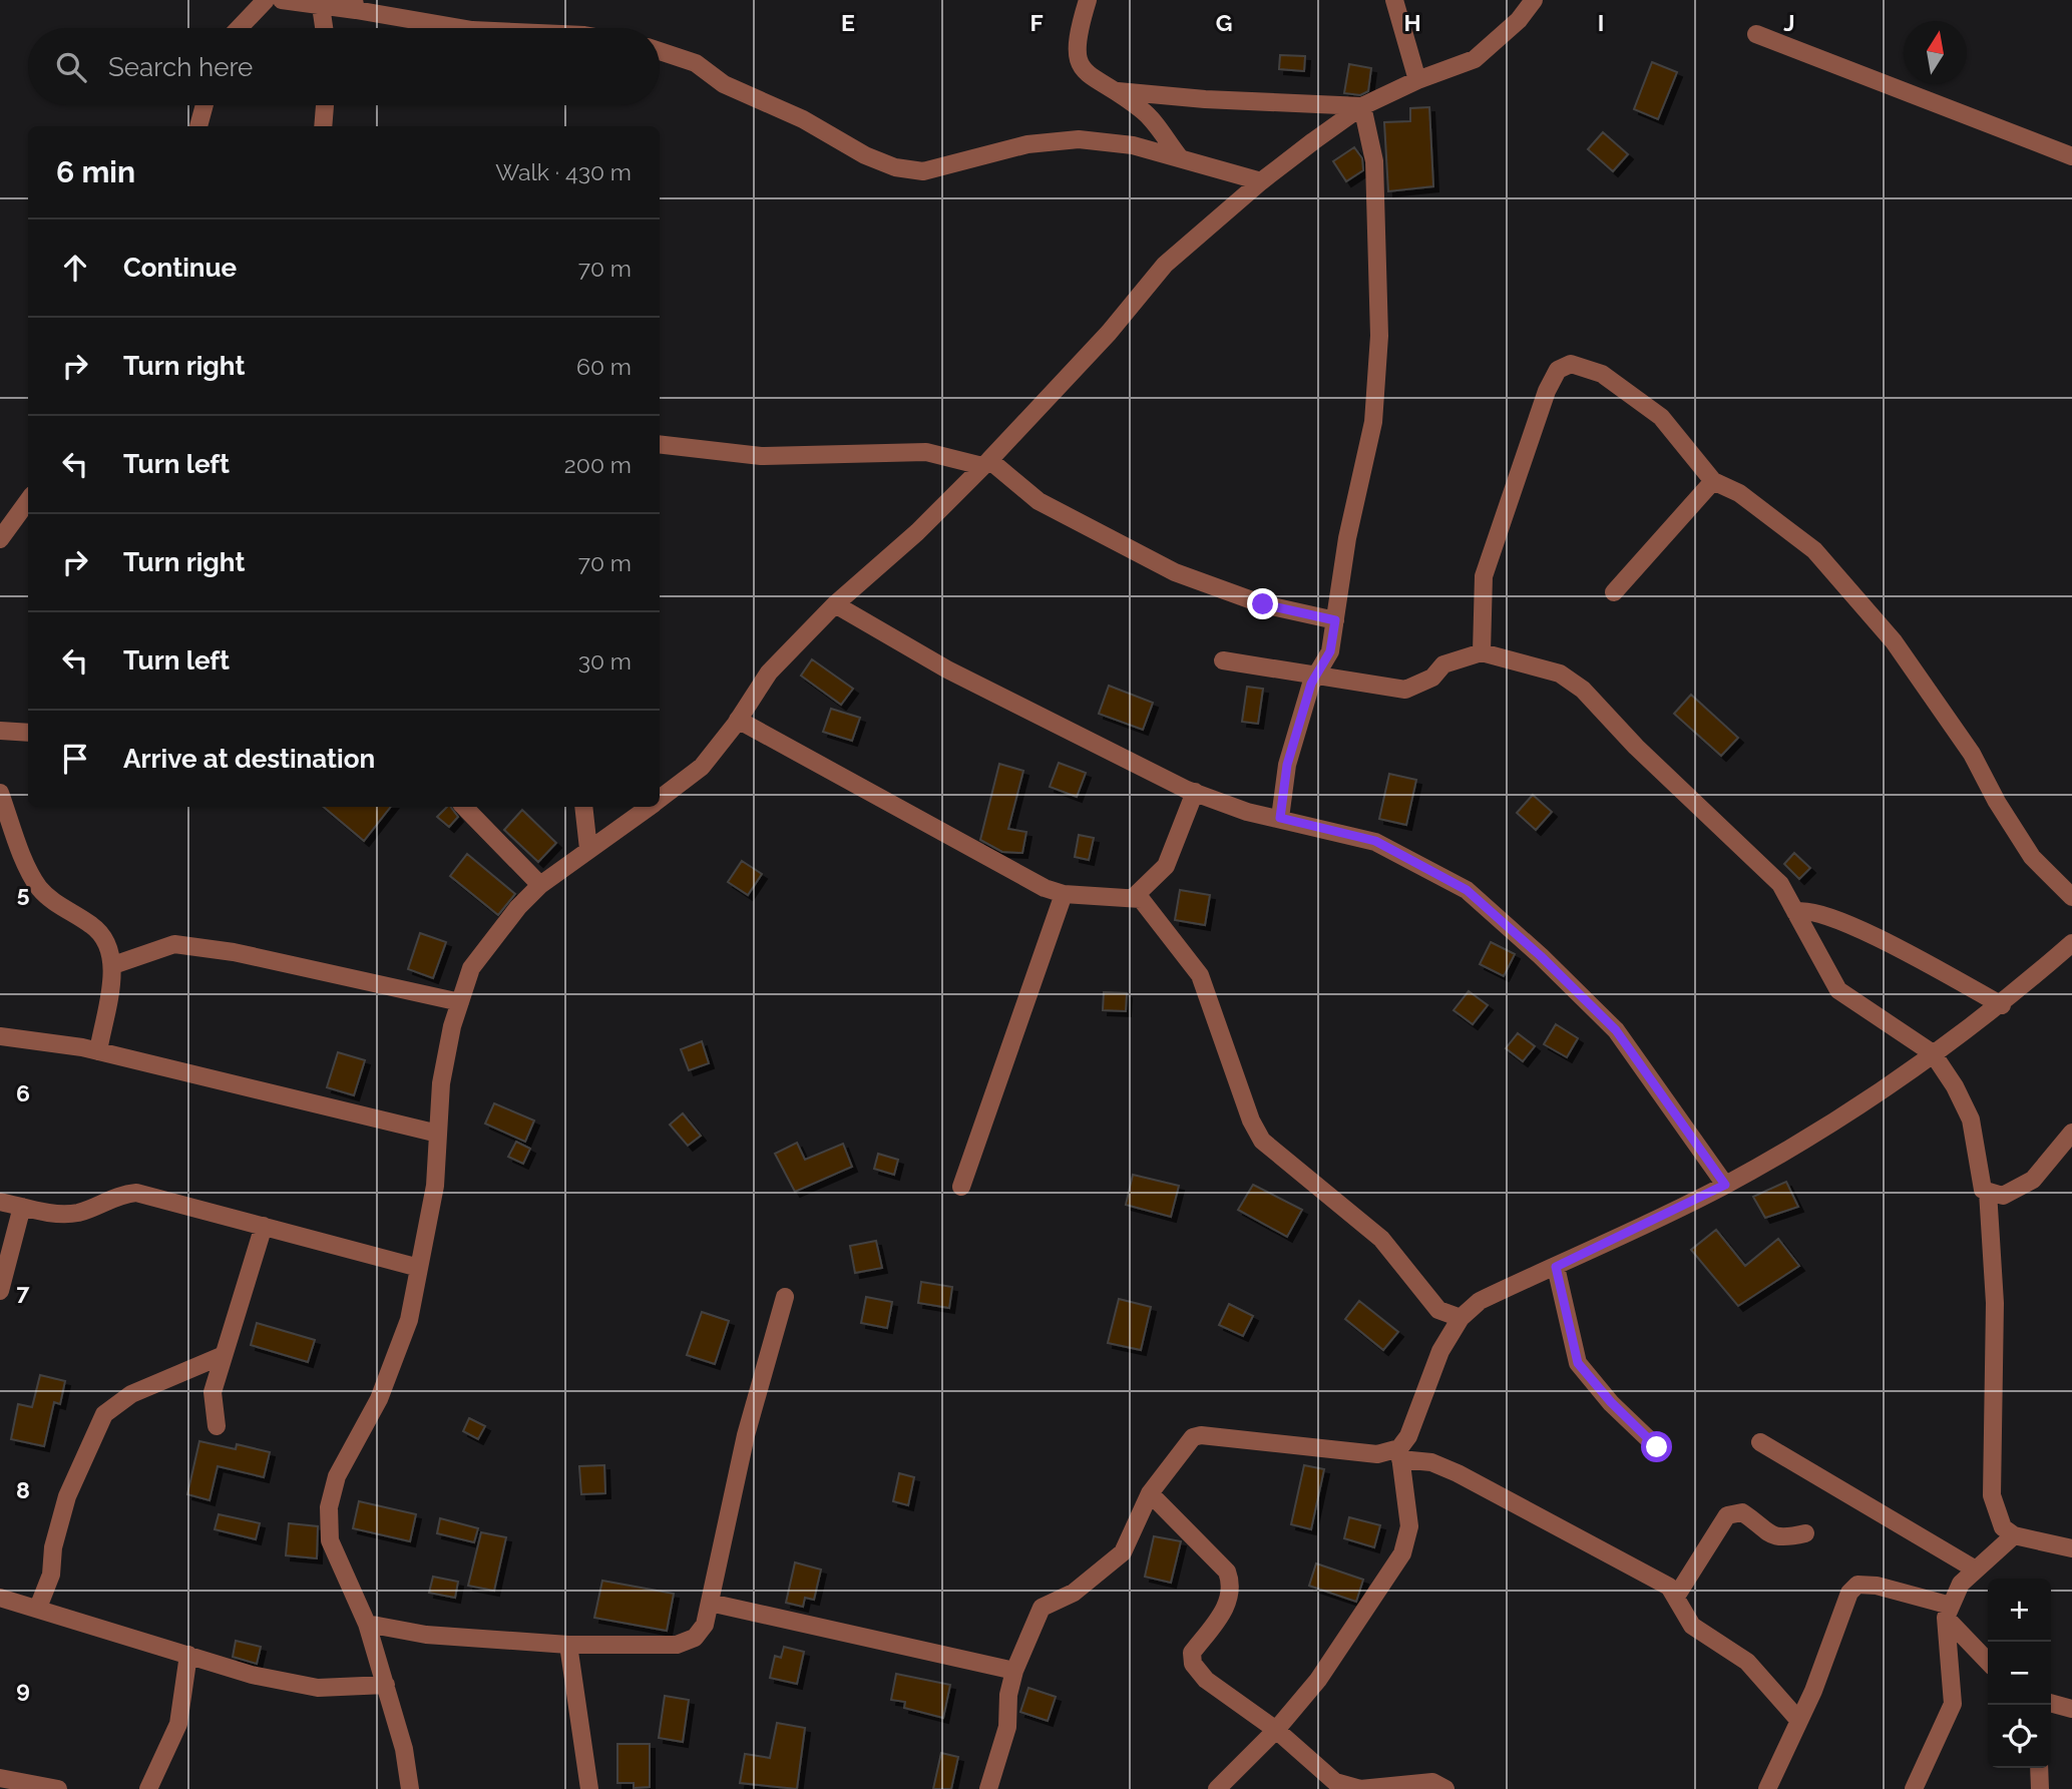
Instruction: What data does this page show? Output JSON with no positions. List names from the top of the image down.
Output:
{
  "north": "top",
  "page": {
    "search": "Search here",
    "heading": ["6 min", "Walk · 430 m"],
    "list": [
      ["Continue", "70 m"],
      ["Turn right", "60 m"],
      ["Turn left", "200 m"],
      ["Turn right", "70 m"],
      ["Turn left", "30 m"],
      "Arrive at destination"
    ],
    "map_buttons": ["+", "−"]
  },
  "grid": {
    "columns": [
      "E",
      "F",
      "G",
      "H",
      "I",
      "J"
    ],
    "rows": [
      "5",
      "6",
      "7",
      "8",
      "9"
    ]
  }
}
